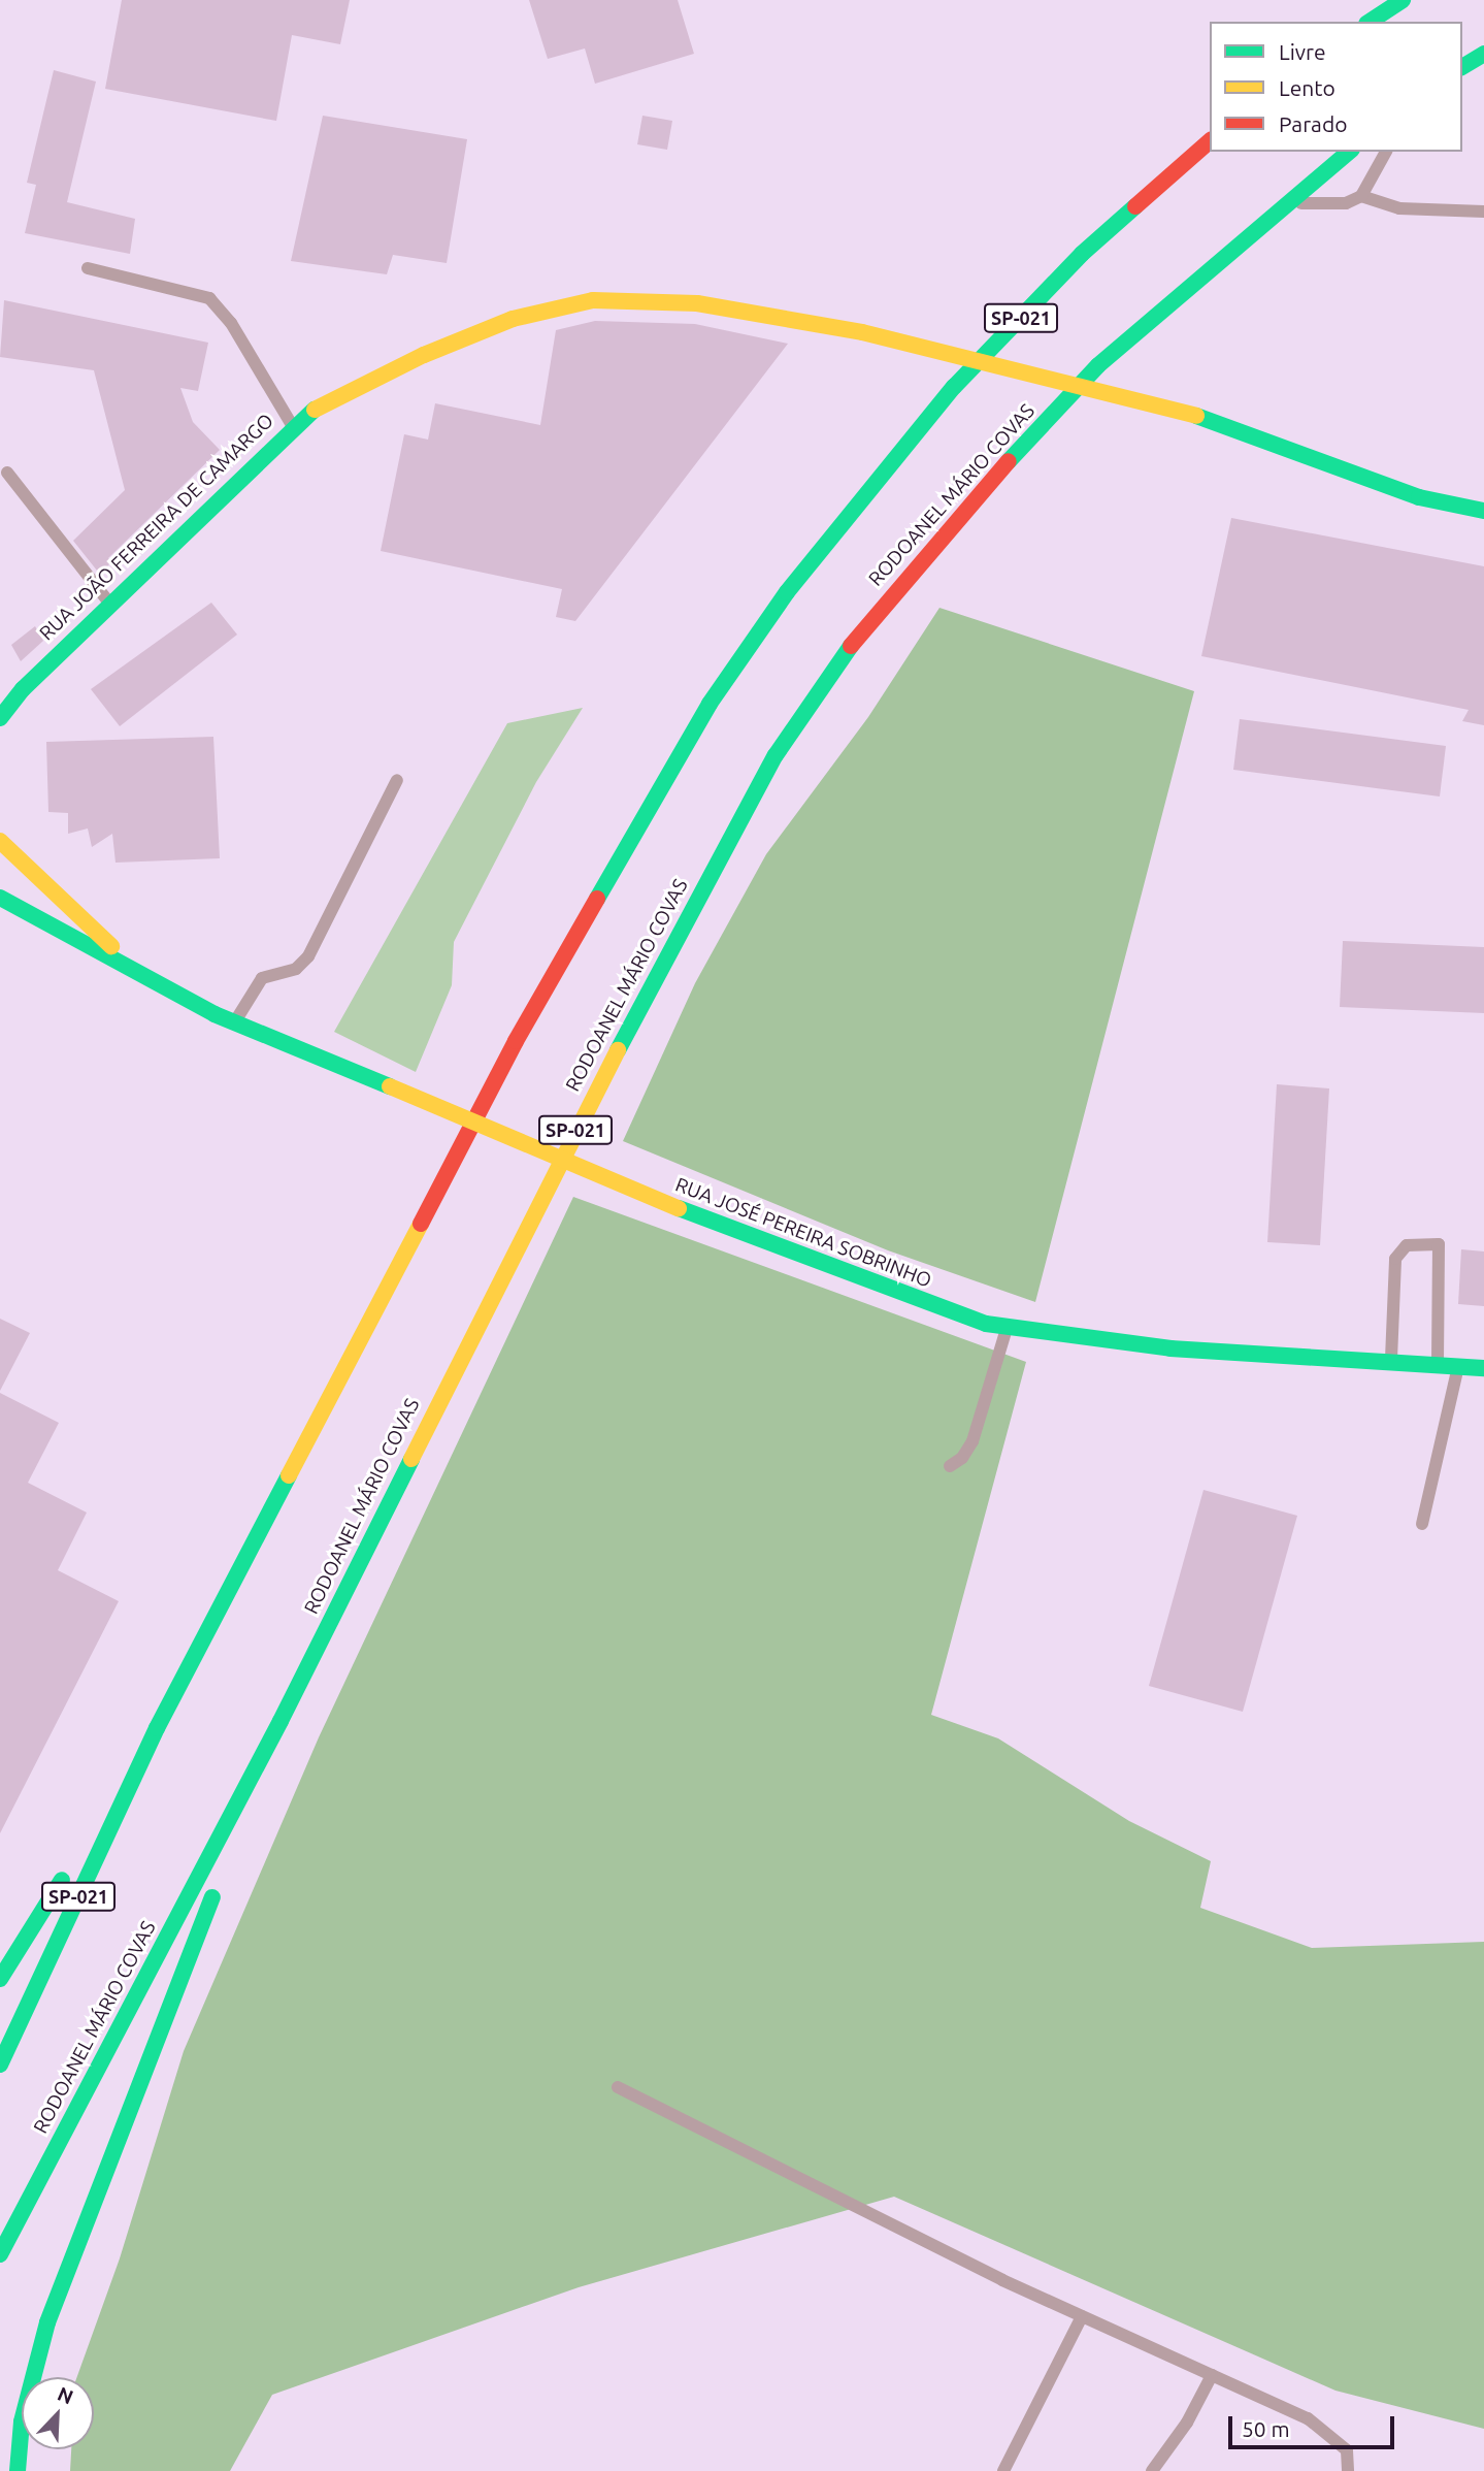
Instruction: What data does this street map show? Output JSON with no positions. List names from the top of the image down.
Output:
{
  "streets": {
    "main road": [
      "SP-021",
      "RODOANEL MÁRIO COVAS",
      "RUA JOÃO FERREIRA DE CAMARGO",
      "RUA JOSÉ PEREIRA SOBRINHO"
    ]
  },
  "legend": ["Livre", "Lento", "Parado"],
  "scale_bar": "50 m",
  "north": "top right"
}
